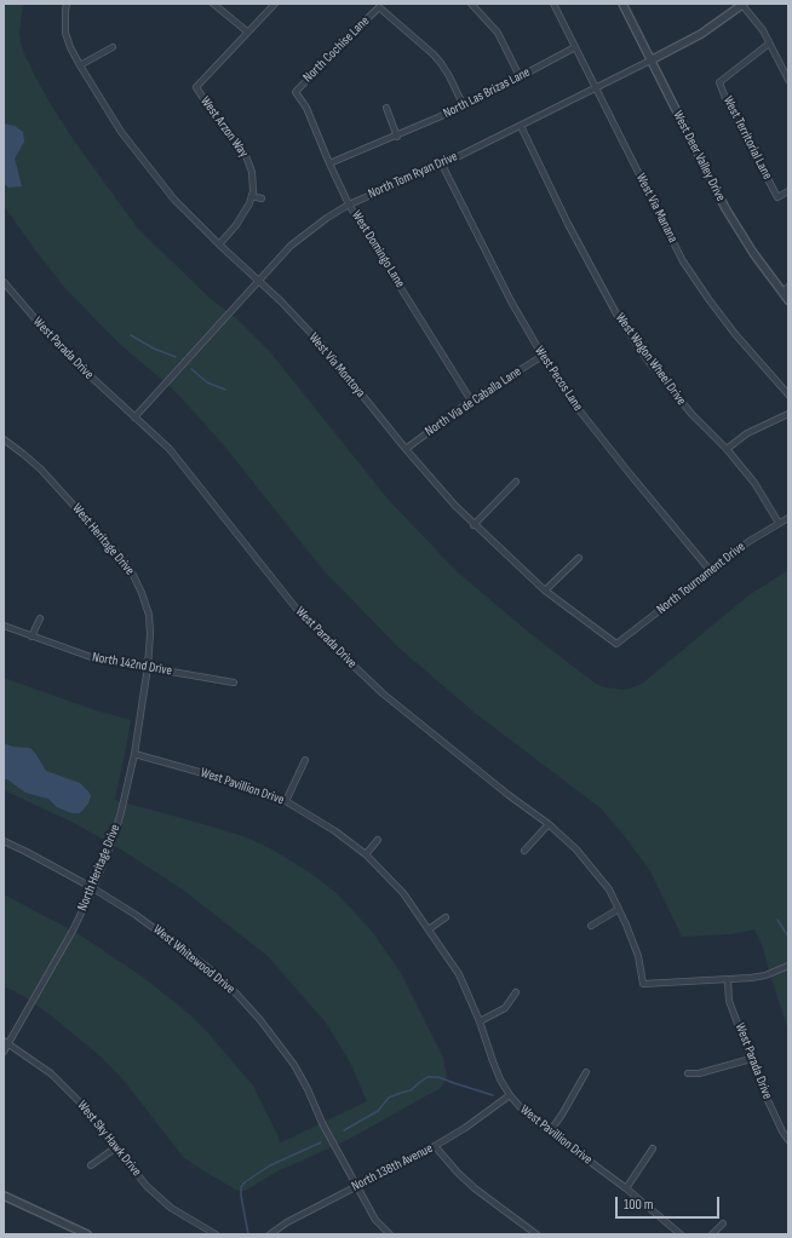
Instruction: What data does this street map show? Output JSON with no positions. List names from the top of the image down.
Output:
{
  "streets": {
    "street": [
      "North Cochise Lane",
      "North Las Brizas Lane",
      "West Arzon Way",
      "West Territorial Lane",
      "West Deer Valley Drive",
      "North Tom Ryan Drive",
      "West Via Manana",
      "West Domingo Lane",
      "West Parada Drive",
      "West Wagon Wheel Drive",
      "West Via Montoya",
      "West Pecos Lane",
      "North Via de Caballa Lane",
      "West Heritage Drive",
      "North Tournament Drive",
      "North 142nd Drive",
      "West Pavillion Drive",
      "North Heritage Drive",
      "West Whitewood Drive",
      "West Sky Hawk Drive",
      "North 138th Avenue"
    ]
  },
  "crossings": [
    ["North Cochise Lane", "North Las Brizas Lane"],
    ["North Cochise Lane", "West Domingo Lane"],
    ["North Las Brizas Lane", "West Via Manana"],
    ["North Las Brizas Lane", "West Domingo Lane"],
    ["West Arzon Way", "West Via Montoya"],
    ["West Deer Valley Drive", "North Tom Ryan Drive"],
    ["North Tom Ryan Drive", "West Via Manana"],
    ["North Tom Ryan Drive", "West Domingo Lane"],
    ["North Tom Ryan Drive", "West Parada Drive"],
    ["North Tom Ryan Drive", "West Wagon Wheel Drive"],
    ["North Tom Ryan Drive", "West Via Montoya"],
    ["North Tom Ryan Drive", "West Pecos Lane"],
    ["West Domingo Lane", "North Via de Caballa Lane"],
    ["West Wagon Wheel Drive", "North Tournament Drive"],
    ["West Via Montoya", "North Via de Caballa Lane"],
    ["West Via Montoya", "North Tournament Drive"],
    ["West Pecos Lane", "North Via de Caballa Lane"],
    ["West Pecos Lane", "North Tournament Drive"],
    ["West Heritage Drive", "North 142nd Drive"],
    ["West Heritage Drive", "North Heritage Drive"],
    ["North 142nd Drive", "North Heritage Drive"],
    ["West Pavillion Drive", "North Heritage Drive"],
    ["West Pavillion Drive", "North 138th Avenue"],
    ["North Heritage Drive", "West Whitewood Drive"],
    ["North Heritage Drive", "West Sky Hawk Drive"],
    ["West Whitewood Drive", "North 138th Avenue"]
  ],
  "scale_bar": "100 m"
}
